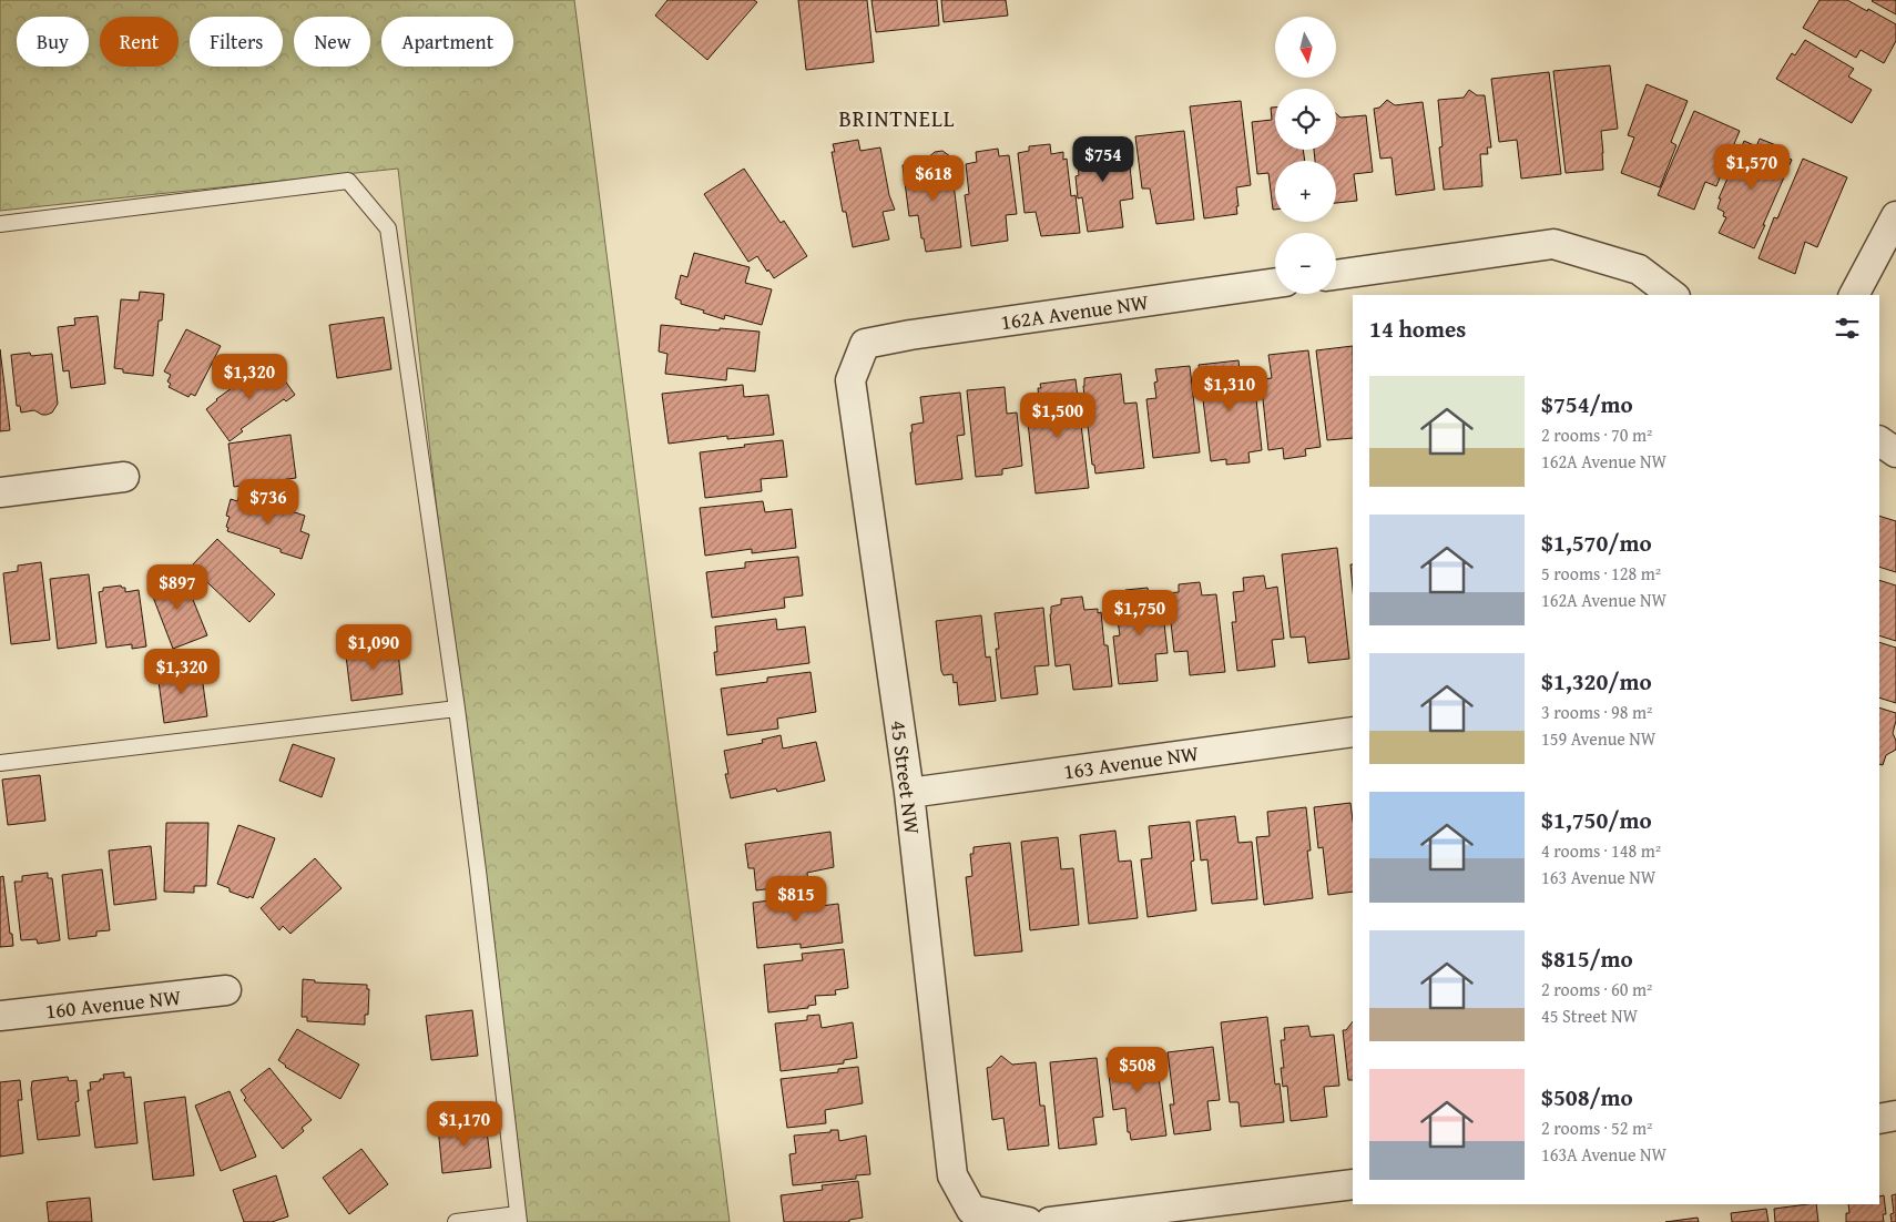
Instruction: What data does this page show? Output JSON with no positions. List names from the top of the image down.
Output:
{
  "streets": {
    "street": [
      "162A Avenue NW",
      "163 Avenue NW",
      "45 Street NW",
      "160 Avenue NW"
    ]
  },
  "crossings": [
    ["162A Avenue NW", "45 Street NW"],
    ["163 Avenue NW", "45 Street NW"]
  ],
  "districts": ["BRINTNELL"],
  "north": "bottom",
  "page": {
    "map_buttons": ["+", "−"],
    "chip": [
      "Buy",
      "Rent",
      "Filters",
      "New",
      "Apartment"
    ],
    "price": [
      "$754",
      "$1,570",
      "$618",
      "$1,320",
      "$1,310",
      "$1,500",
      "$736",
      "$897",
      "$1,750",
      "$1,090",
      "$1,320",
      "$815",
      "$508",
      "$1,170"
    ],
    "heading": "14 homes",
    "list": [
      {
        "name": "$754/mo",
        "note": "2 rooms · 70 m² · 162A Avenue NW"
      },
      {
        "name": "$1,570/mo",
        "note": "5 rooms · 128 m² · 162A Avenue NW"
      },
      {
        "name": "$1,320/mo",
        "note": "3 rooms · 98 m² · 159 Avenue NW"
      },
      {
        "name": "$1,750/mo",
        "note": "4 rooms · 148 m² · 163 Avenue NW"
      },
      {
        "name": "$815/mo",
        "note": "2 rooms · 60 m² · 45 Street NW"
      },
      {
        "name": "$508/mo",
        "note": "2 rooms · 52 m² · 163A Avenue NW"
      }
    ]
  }
}
